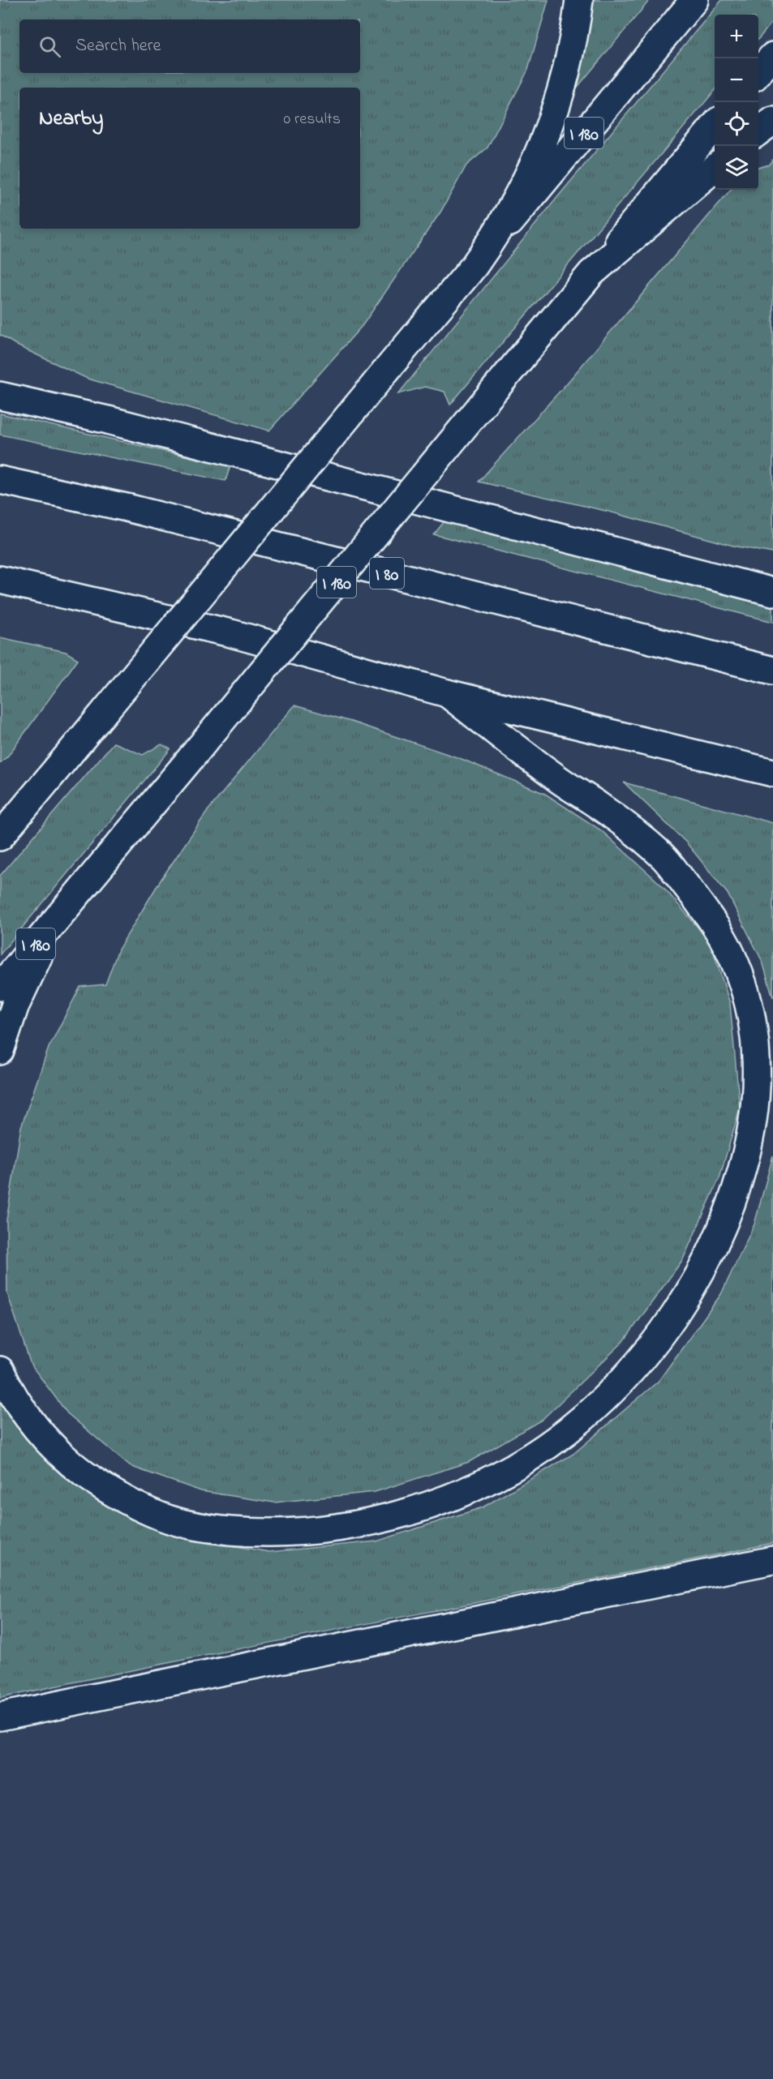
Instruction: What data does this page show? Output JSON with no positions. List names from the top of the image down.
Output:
{
  "streets": {
    "main road": ["I 180", "I 80"]
  },
  "page": {
    "map_buttons": ["+", "−"],
    "search": "Search here",
    "heading": ["Nearby", "0 results"]
  }
}
